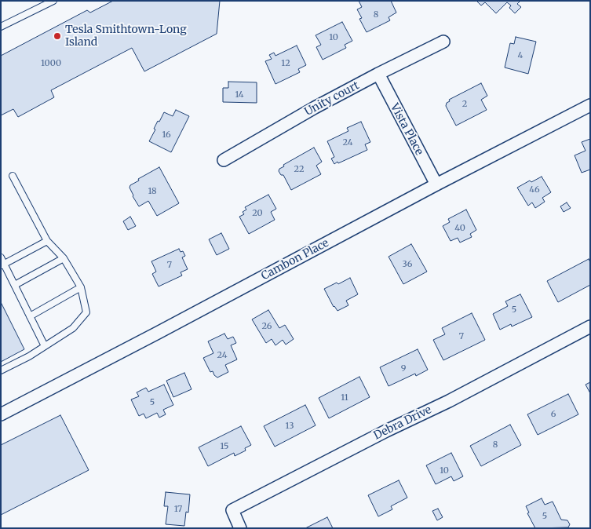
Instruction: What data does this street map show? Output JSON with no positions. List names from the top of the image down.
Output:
{
  "streets": {
    "street": [
      "Unity court",
      "Vista Place",
      "Cambon Place",
      "Debra Drive"
    ]
  },
  "crossings": [
    ["Unity court", "Vista Place"],
    ["Vista Place", "Cambon Place"]
  ],
  "places": ["Tesla Smithtown-Long Island"],
  "house_numbers": [
    "8",
    "10",
    "4",
    "1000",
    "12",
    "14",
    "2",
    "16",
    "24",
    "22",
    "46",
    "18",
    "20",
    "40",
    "36",
    "7",
    "5",
    "26",
    "7",
    "24",
    "9",
    "11",
    "5",
    "6",
    "13",
    "8",
    "15",
    "10",
    "17",
    "5"
  ]
}
